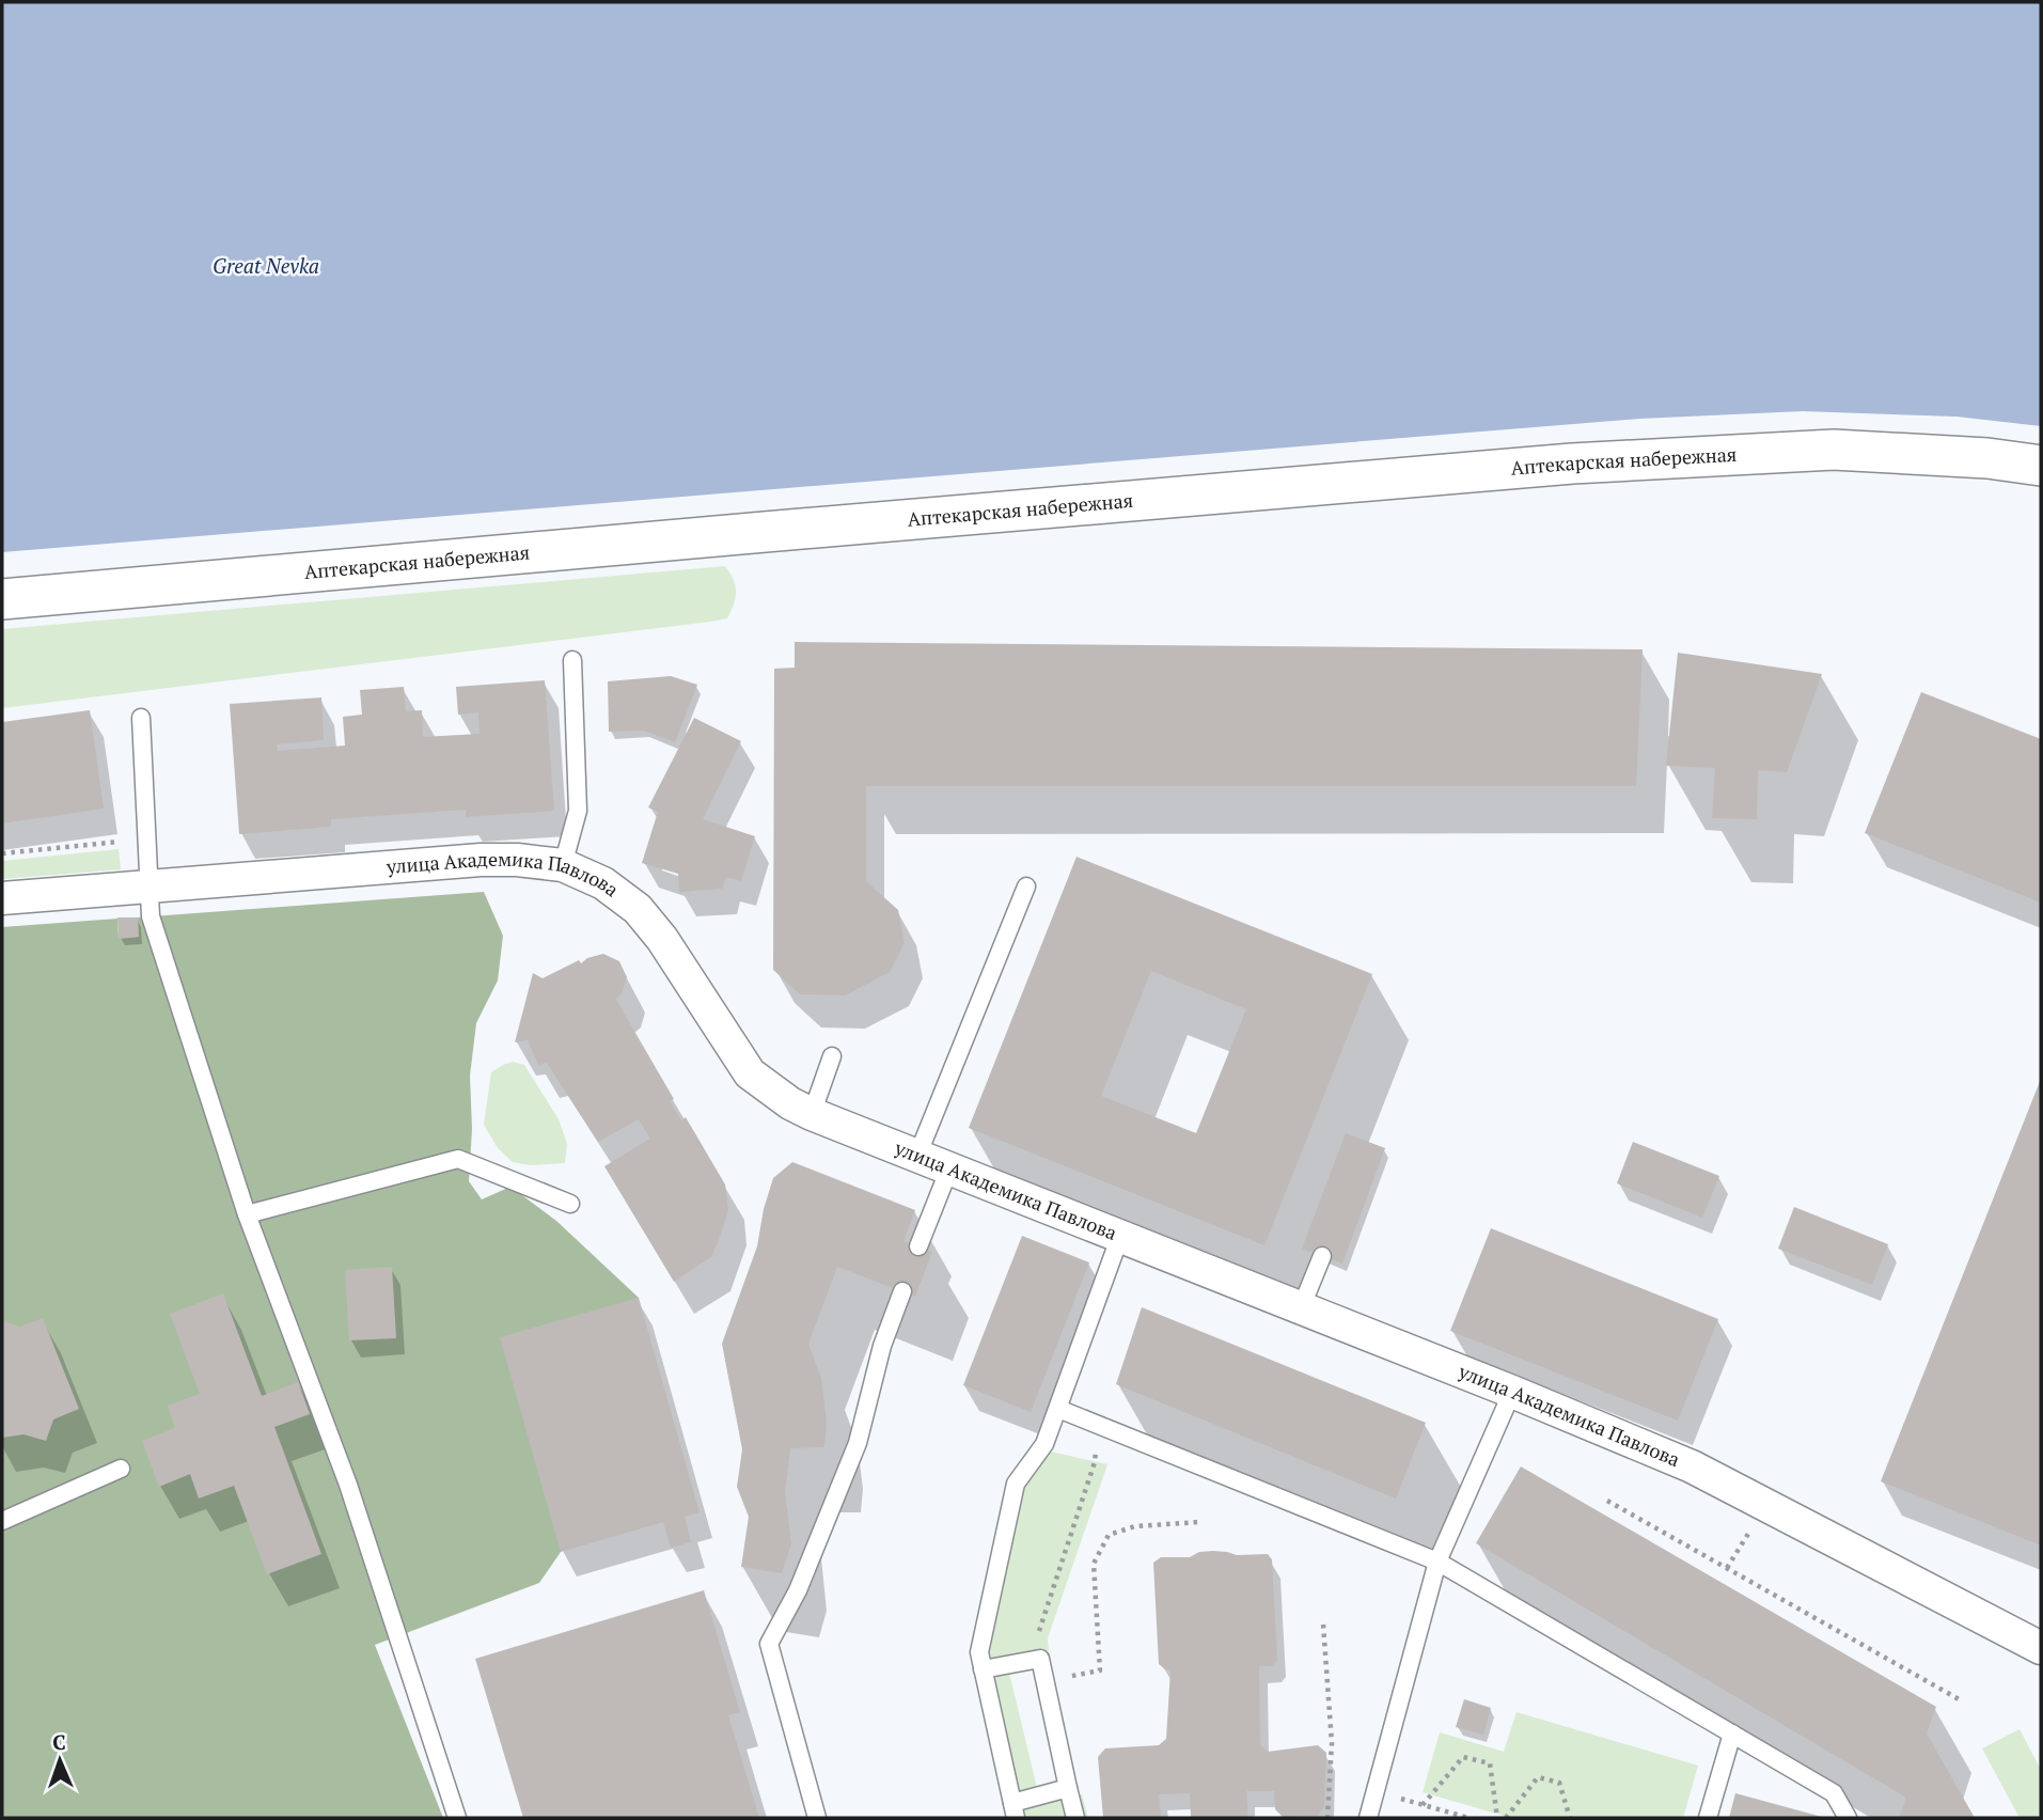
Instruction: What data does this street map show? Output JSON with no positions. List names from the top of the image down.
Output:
{
  "streets": {
    "street": ["Аптекарская набережная", "улица Академика Павлова"]
  },
  "water": ["Great Nevka"],
  "north": "top"
}
